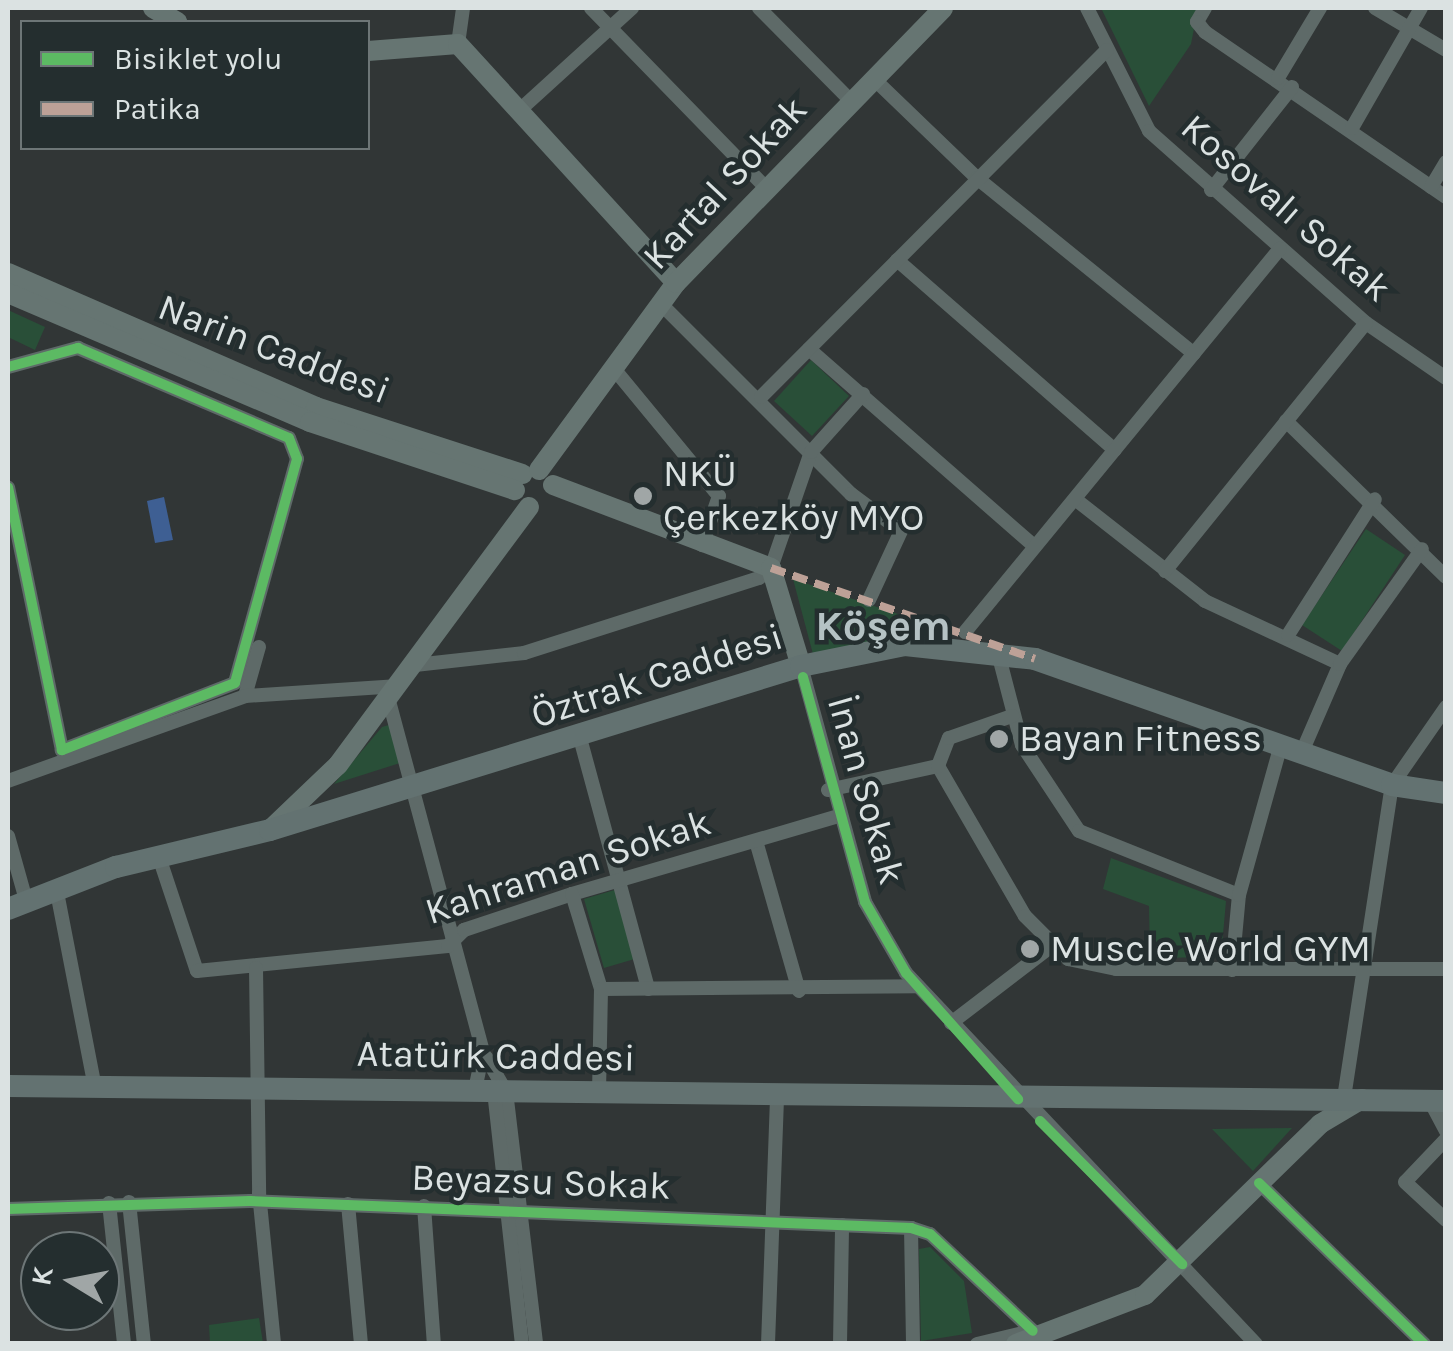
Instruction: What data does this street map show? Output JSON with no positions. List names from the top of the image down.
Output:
{
  "streets": {
    "main road": ["Öztrak Caddesi", "Atatürk Caddesi"],
    "street": [
      "Kartal Sokak",
      "Kosovalı Sokak",
      "Narin Caddesi",
      "İnan Sokak",
      "Kahraman Sokak",
      "Beyazsu Sokak"
    ]
  },
  "crossings": [
    ["Kartal Sokak", "Narin Caddesi"],
    ["Öztrak Caddesi", "İnan Sokak"],
    ["Öztrak Caddesi", "Kahraman Sokak"],
    ["İnan Sokak", "Kahraman Sokak"],
    ["İnan Sokak", "Atatürk Caddesi"]
  ],
  "districts": ["Köşem"],
  "places": ["NKÜ Çerkezköy MYO", "Bayan Fitness", "Muscle World GYM"],
  "legend": ["Bisiklet yolu", "Patika"],
  "north": "left"
}
